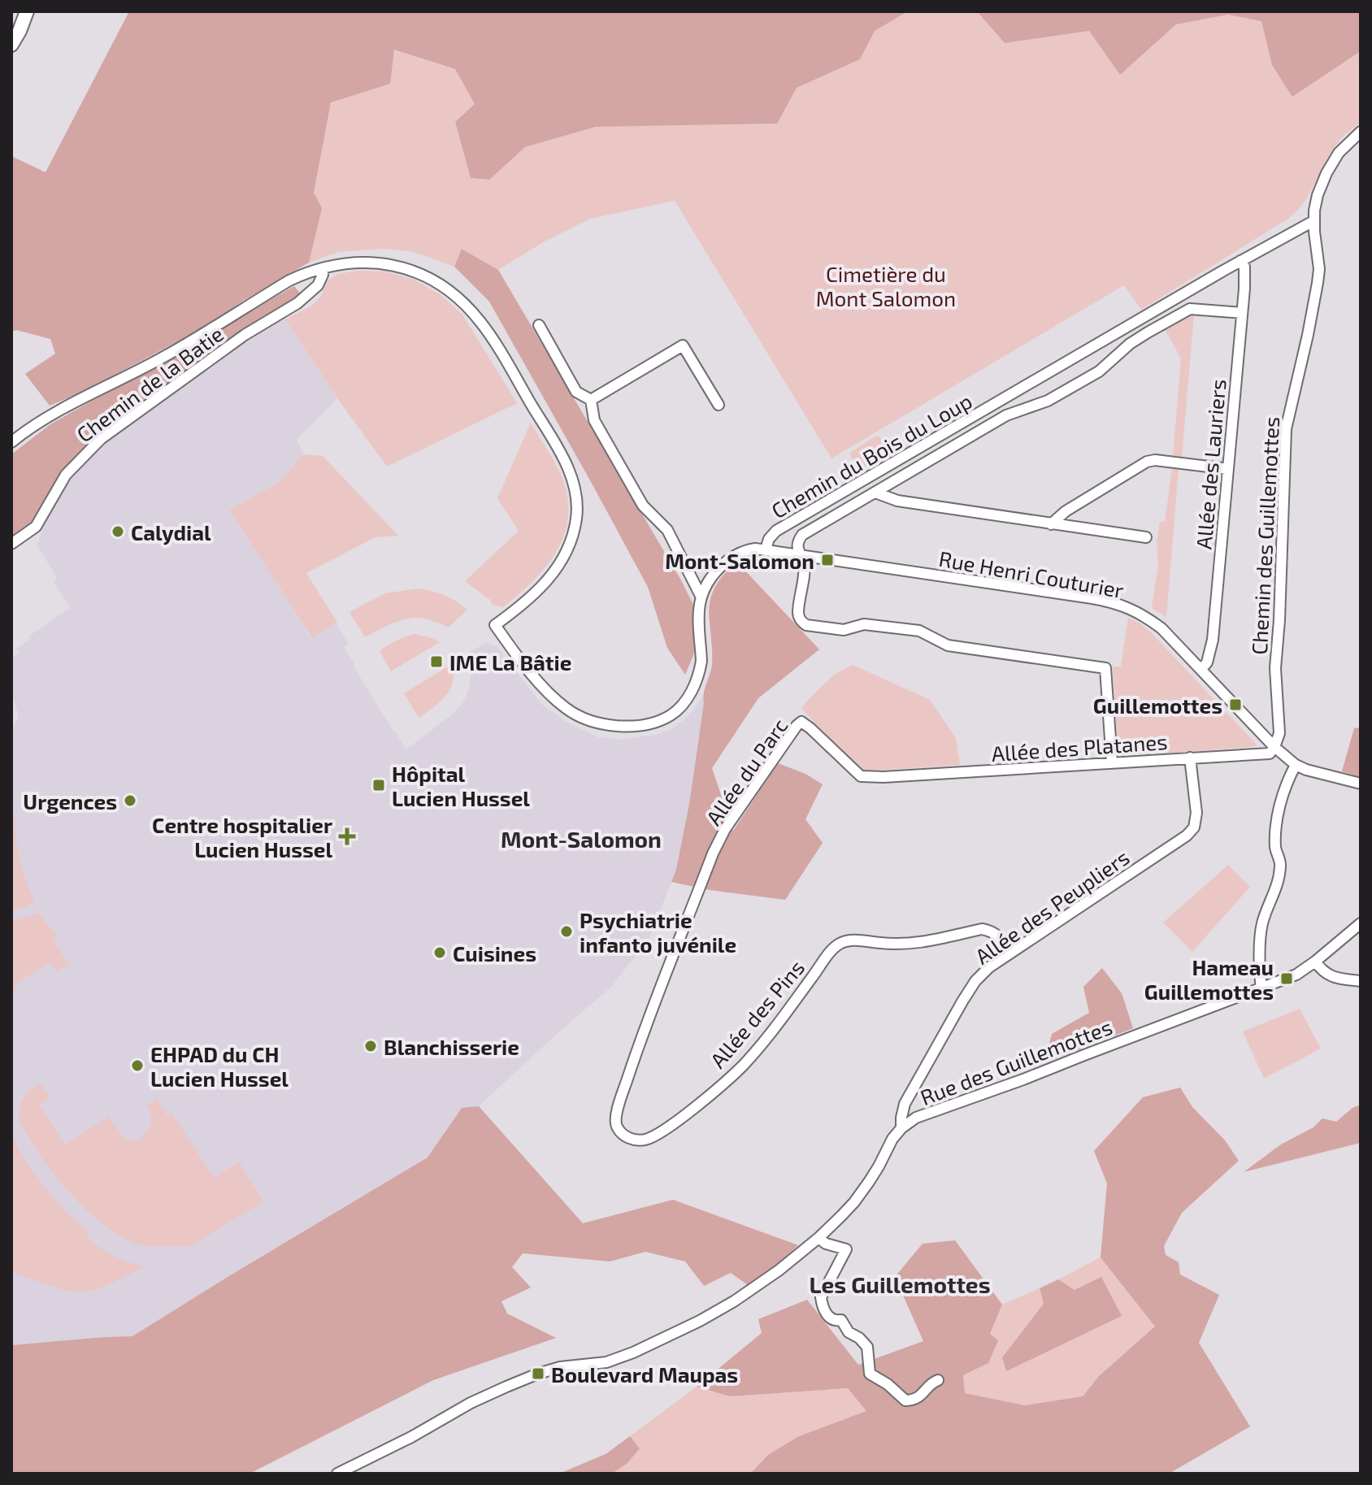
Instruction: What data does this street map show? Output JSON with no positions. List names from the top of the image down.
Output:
{
  "streets": {
    "street": [
      "Chemin de la Batie",
      "Chemin du Bois du Loup",
      "Allée des Lauriers",
      "Chemin des Guillemottes",
      "Rue Henri Couturier",
      "Allée des Platanes",
      "Allée du Parc",
      "Allée des Peupliers",
      "Allée des Pins",
      "Rue des Guillemottes"
    ]
  },
  "crossings": [
    ["Chemin de la Batie", "Chemin du Bois du Loup"],
    ["Chemin du Bois du Loup", "Allée des Lauriers"],
    ["Chemin du Bois du Loup", "Chemin des Guillemottes"],
    ["Chemin du Bois du Loup", "Rue Henri Couturier"],
    ["Allée des Lauriers", "Rue Henri Couturier"],
    ["Chemin des Guillemottes", "Rue Henri Couturier"],
    ["Chemin des Guillemottes", "Allée des Platanes"],
    ["Rue Henri Couturier", "Allée des Platanes"],
    ["Allée des Platanes", "Allée du Parc"],
    ["Allée des Platanes", "Allée des Peupliers"],
    ["Allée du Parc", "Allée des Pins"],
    ["Allée des Peupliers", "Allée des Pins"],
    ["Allée des Peupliers", "Rue des Guillemottes"]
  ],
  "districts": ["Mont-Salomon", "Les Guillemottes"],
  "parks": ["Cimetière du Mont Salomon"],
  "places": {
    "other": [
      "Calydial",
      "Urgences",
      "Psychiatrie infanto juvénile",
      "Cuisines",
      "Blanchisserie",
      "EHPAD du CH Lucien Hussel"
    ],
    "transit": [
      "Mont-Salomon",
      "IME La Bâtie",
      "Guillemottes",
      "Hôpital Lucien Hussel",
      "Hameau Guillemottes",
      "Boulevard Maupas"
    ],
    "health": ["Centre hospitalier Lucien Hussel"]
  }
}
